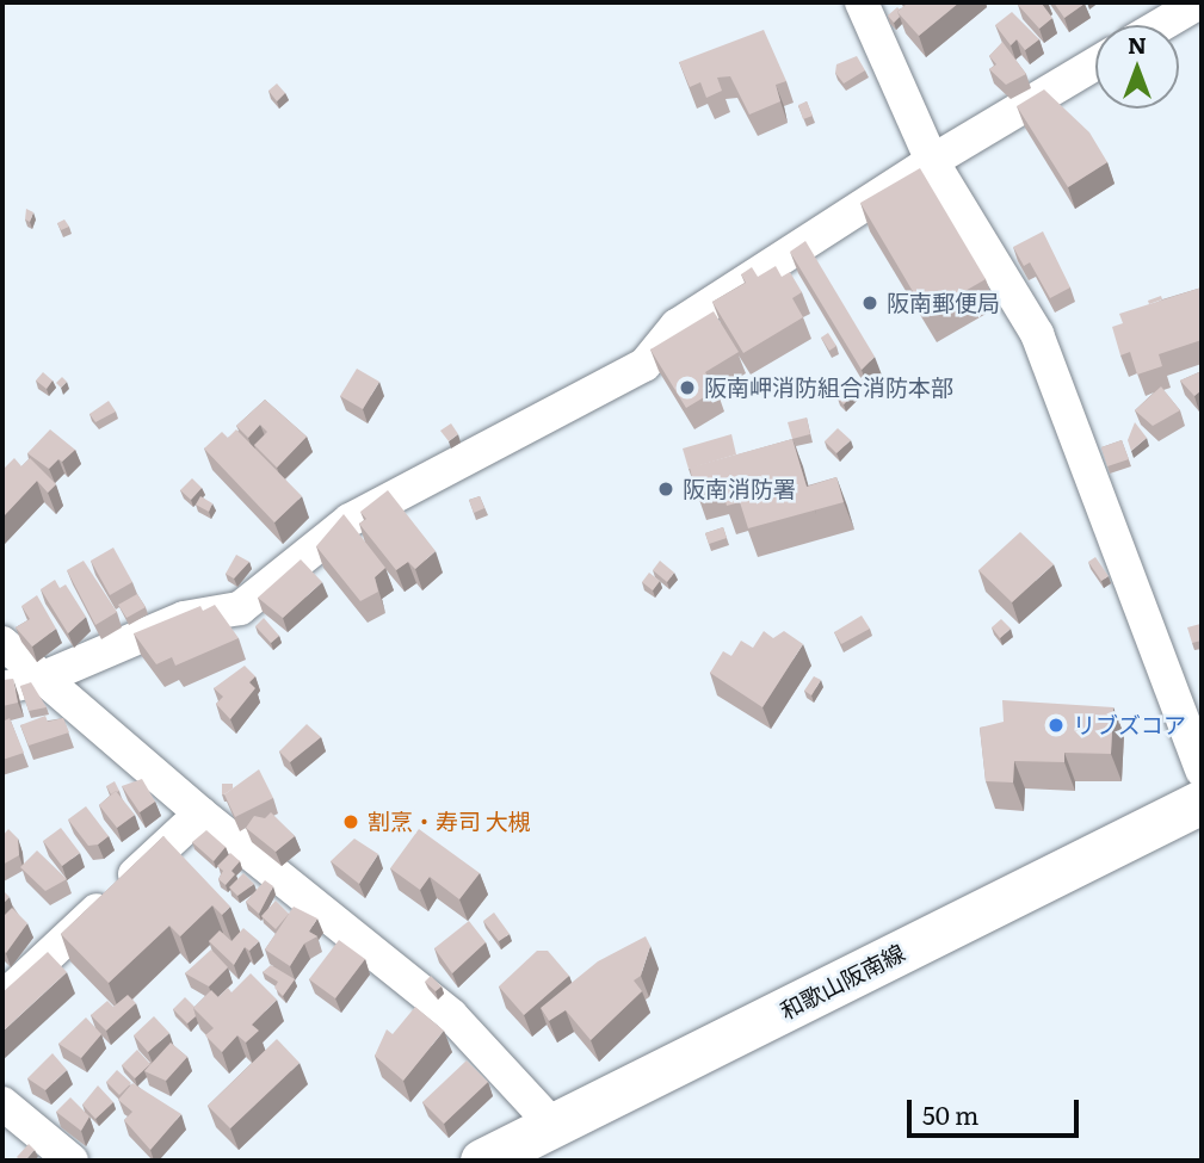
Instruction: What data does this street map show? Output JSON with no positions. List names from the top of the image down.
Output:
{
  "streets": {
    "main road": ["和歌山阪南線"]
  },
  "places": [
    "阪南郵便局",
    "阪南岬消防組合消防本部",
    "阪南消防署",
    "リブズコア",
    "割烹・寿司 大槻"
  ],
  "scale_bar": "50 m",
  "north": "top"
}
